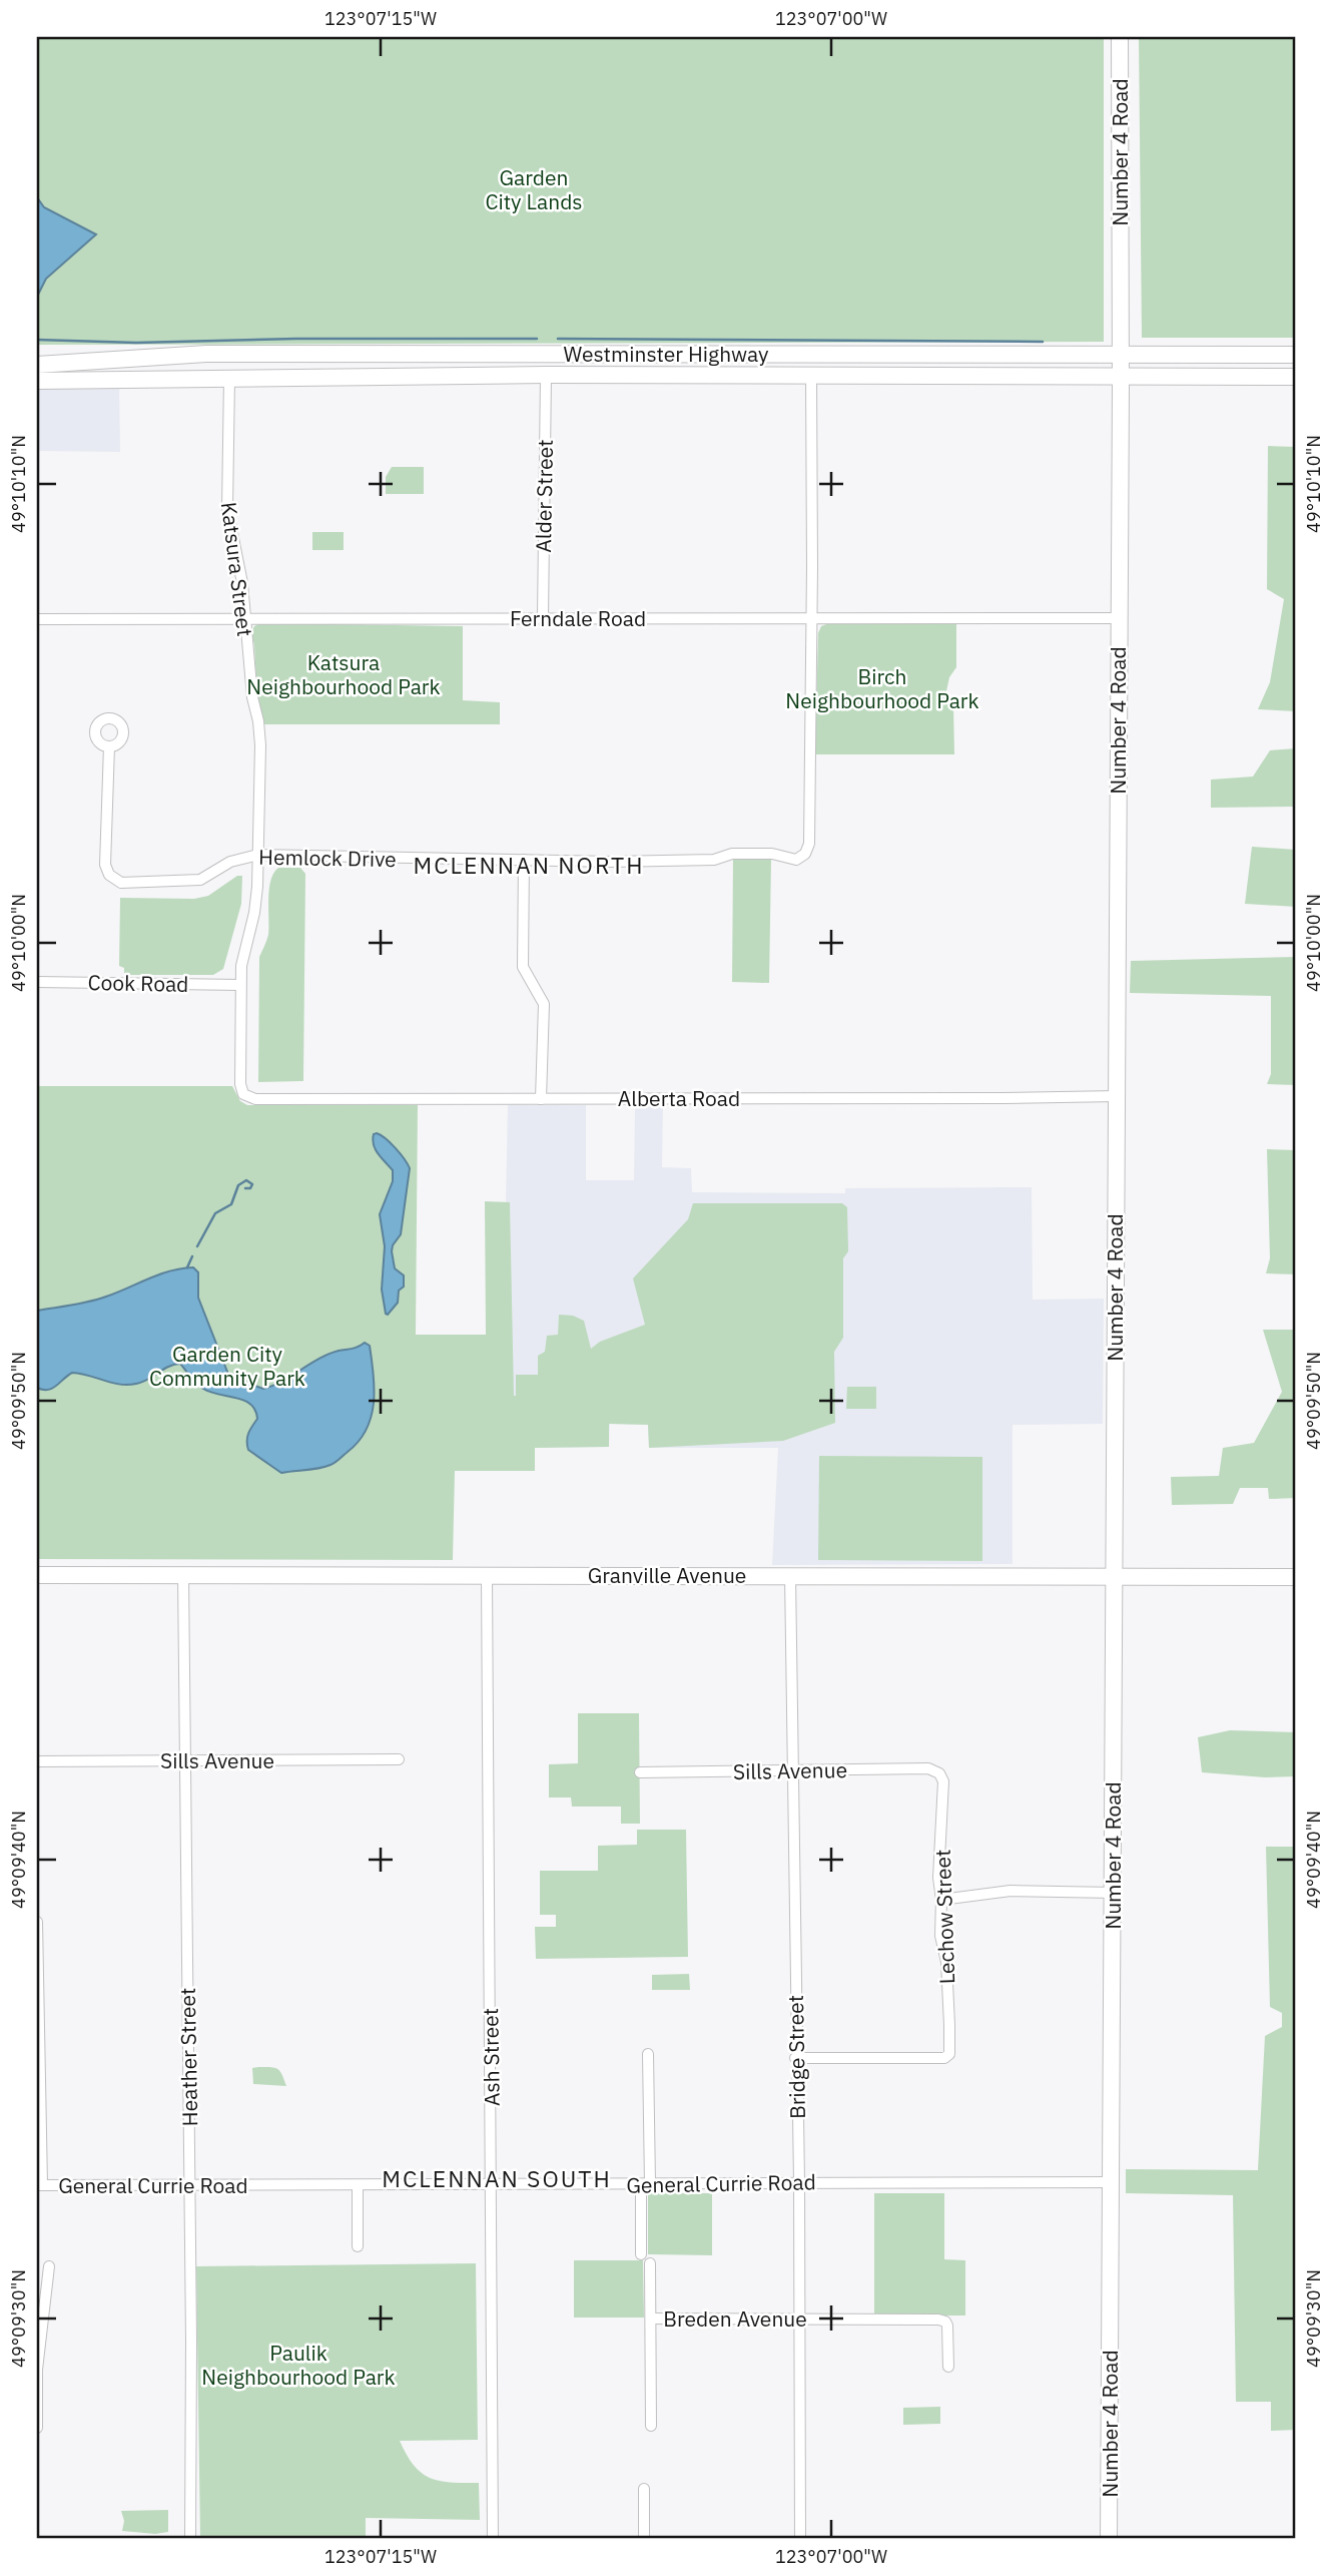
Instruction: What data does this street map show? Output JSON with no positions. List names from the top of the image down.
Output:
{
  "streets": {
    "main road": ["Number 4 Road", "Westminster Highway", "Granville Avenue"],
    "street": [
      "Alder Street",
      "Katsura Street",
      "Ferndale Road",
      "Hemlock Drive",
      "Cook Road",
      "Alberta Road",
      "Sills Avenue",
      "Lechow Street",
      "Heather Street",
      "Ash Street",
      "Bridge Street",
      "General Currie Road",
      "Breden Avenue"
    ]
  },
  "crossings": [
    ["Number 4 Road", "Westminster Highway"],
    ["Number 4 Road", "Ferndale Road"],
    ["Number 4 Road", "Alberta Road"],
    ["Number 4 Road", "Granville Avenue"],
    ["Number 4 Road", "General Currie Road"],
    ["Westminster Highway", "Alder Street"],
    ["Westminster Highway", "Katsura Street"],
    ["Alder Street", "Ferndale Road"],
    ["Katsura Street", "Ferndale Road"],
    ["Katsura Street", "Hemlock Drive"],
    ["Katsura Street", "Cook Road"],
    ["Katsura Street", "Alberta Road"],
    ["Ferndale Road", "Hemlock Drive"],
    ["Granville Avenue", "Heather Street"],
    ["Granville Avenue", "Ash Street"],
    ["Granville Avenue", "Bridge Street"],
    ["Sills Avenue", "Lechow Street"],
    ["Sills Avenue", "Heather Street"],
    ["Sills Avenue", "Bridge Street"],
    ["Lechow Street", "Bridge Street"],
    ["Heather Street", "General Currie Road"],
    ["Ash Street", "General Currie Road"],
    ["Bridge Street", "General Currie Road"],
    ["Bridge Street", "Breden Avenue"]
  ],
  "districts": ["MCLENNAN NORTH", "MCLENNAN SOUTH"],
  "parks": [
    "Garden City Lands",
    "Katsura Neighbourhood Park",
    "Birch Neighbourhood Park",
    "Garden City Community Park",
    "Paulik Neighbourhood Park"
  ],
  "coordinates": [
    "123°07'15\"W",
    "123°07'00\"W",
    "49°10'10\"N",
    "49°10'00\"N",
    "49°09'50\"N",
    "49°09'40\"N",
    "49°09'30\"N"
  ]
}
